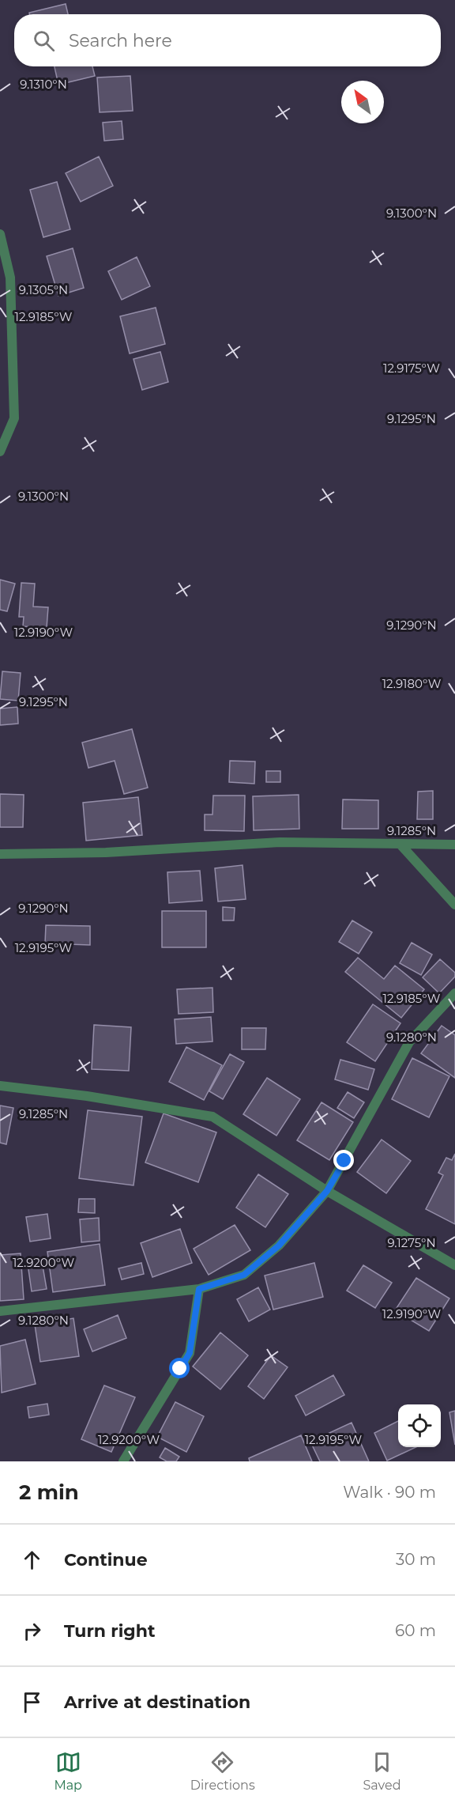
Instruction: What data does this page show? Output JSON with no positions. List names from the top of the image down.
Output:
{
  "north": "top left",
  "page": {
    "search": "Search here",
    "heading": ["2 min", "Walk · 90 m"],
    "list": [
      ["Continue", "30 m"],
      ["Turn right", "60 m"],
      "Arrive at destination"
    ],
    "nav": ["Map", "Directions", "Saved"]
  },
  "coordinates": [
    "9.1310°N",
    "9.1300°N",
    "9.1305°N",
    "12.9185°W",
    "12.9175°W",
    "9.1295°N",
    "9.1290°N",
    "12.9190°W",
    "12.9180°W",
    "9.1285°N",
    "12.9195°W",
    "9.1280°N",
    "9.1275°N",
    "12.9200°W"
  ]
}
